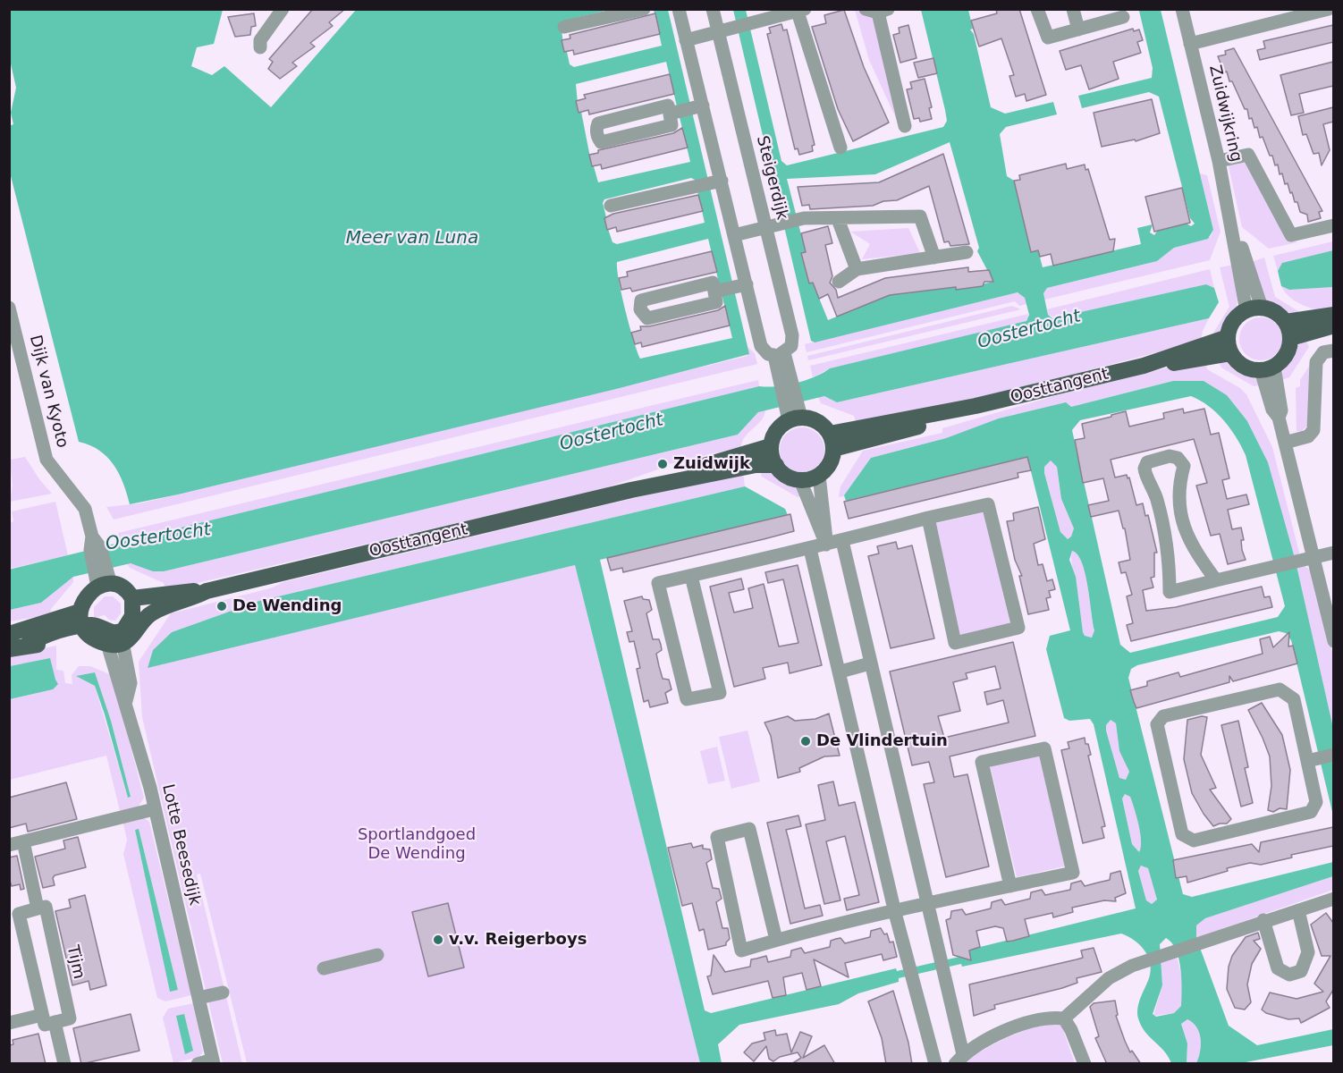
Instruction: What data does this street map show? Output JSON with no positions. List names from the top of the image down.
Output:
{
  "streets": {
    "main road": ["Oosttangent"],
    "street": [
      "Zuidwijkring",
      "Steigerdijk",
      "Dijk van Kyoto",
      "Lotte Beesedijk",
      "Tijm"
    ]
  },
  "crossings": [
    ["Zuidwijkring", "Oosttangent"],
    ["Oosttangent", "Dijk van Kyoto"],
    ["Oosttangent", "Lotte Beesedijk"],
    ["Dijk van Kyoto", "Lotte Beesedijk"]
  ],
  "water": ["Meer van Luna", "Oostertocht"],
  "parks": ["Sportlandgoed De Wending"],
  "places": [
    "Zuidwijk",
    "De Wending",
    "De Vlindertuin",
    "v.v. Reigerboys"
  ]
}
